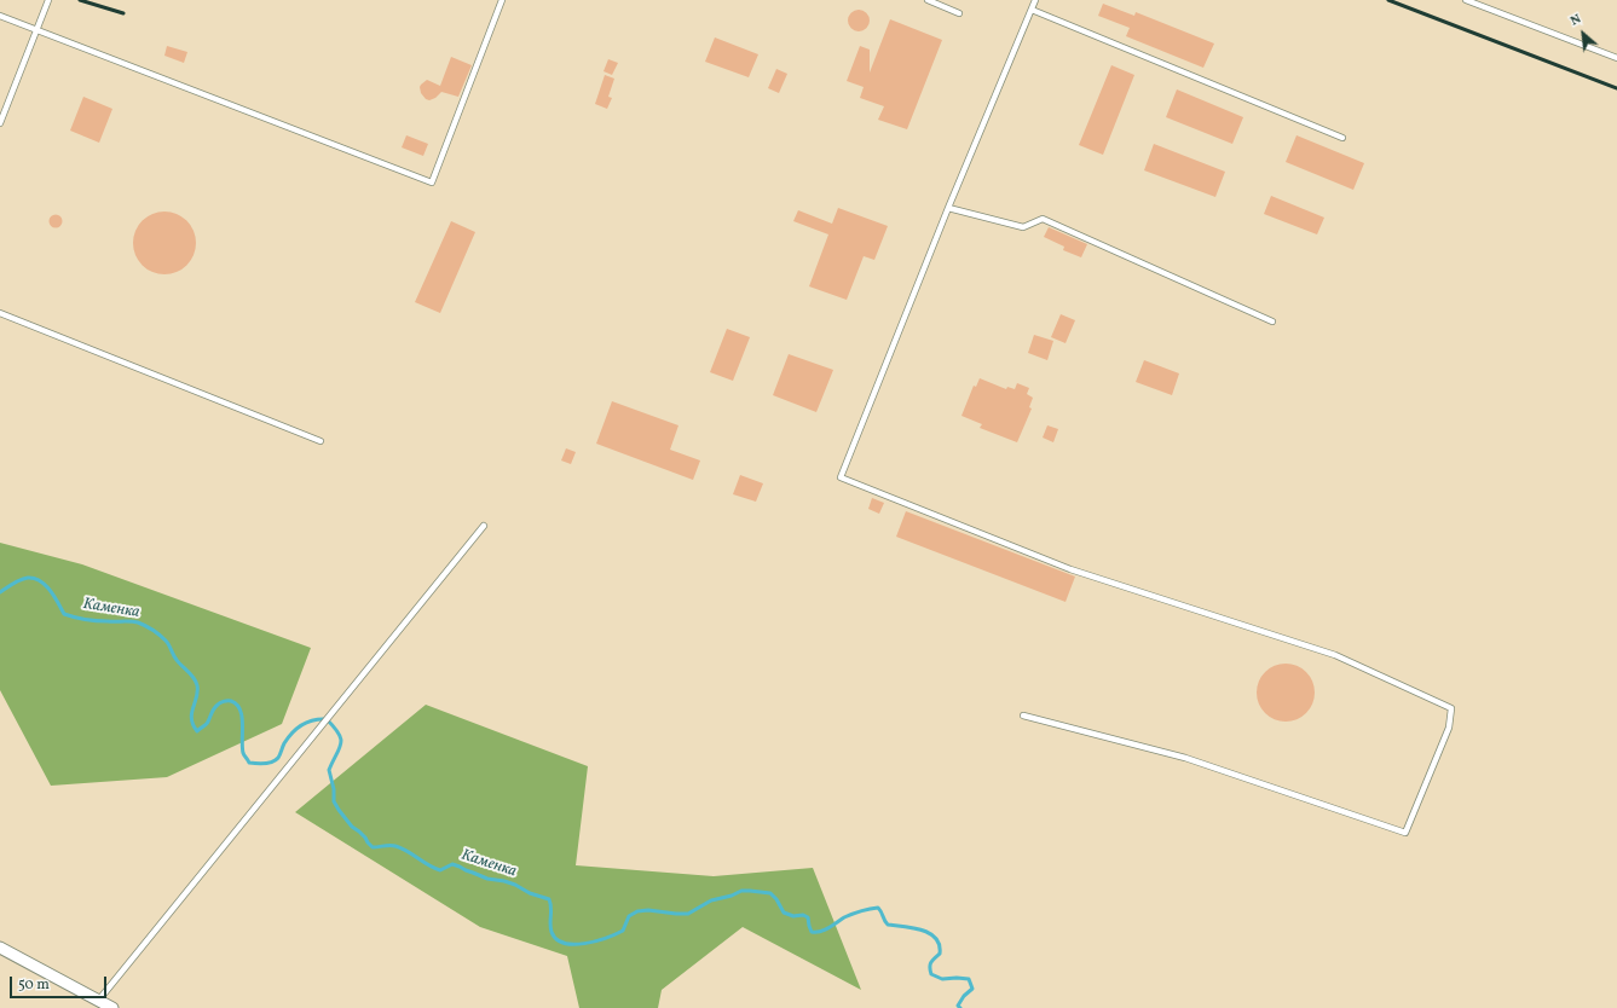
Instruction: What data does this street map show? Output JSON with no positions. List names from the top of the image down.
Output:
{
  "water": ["Каменка"],
  "scale_bar": "50 m",
  "north": "top left"
}
